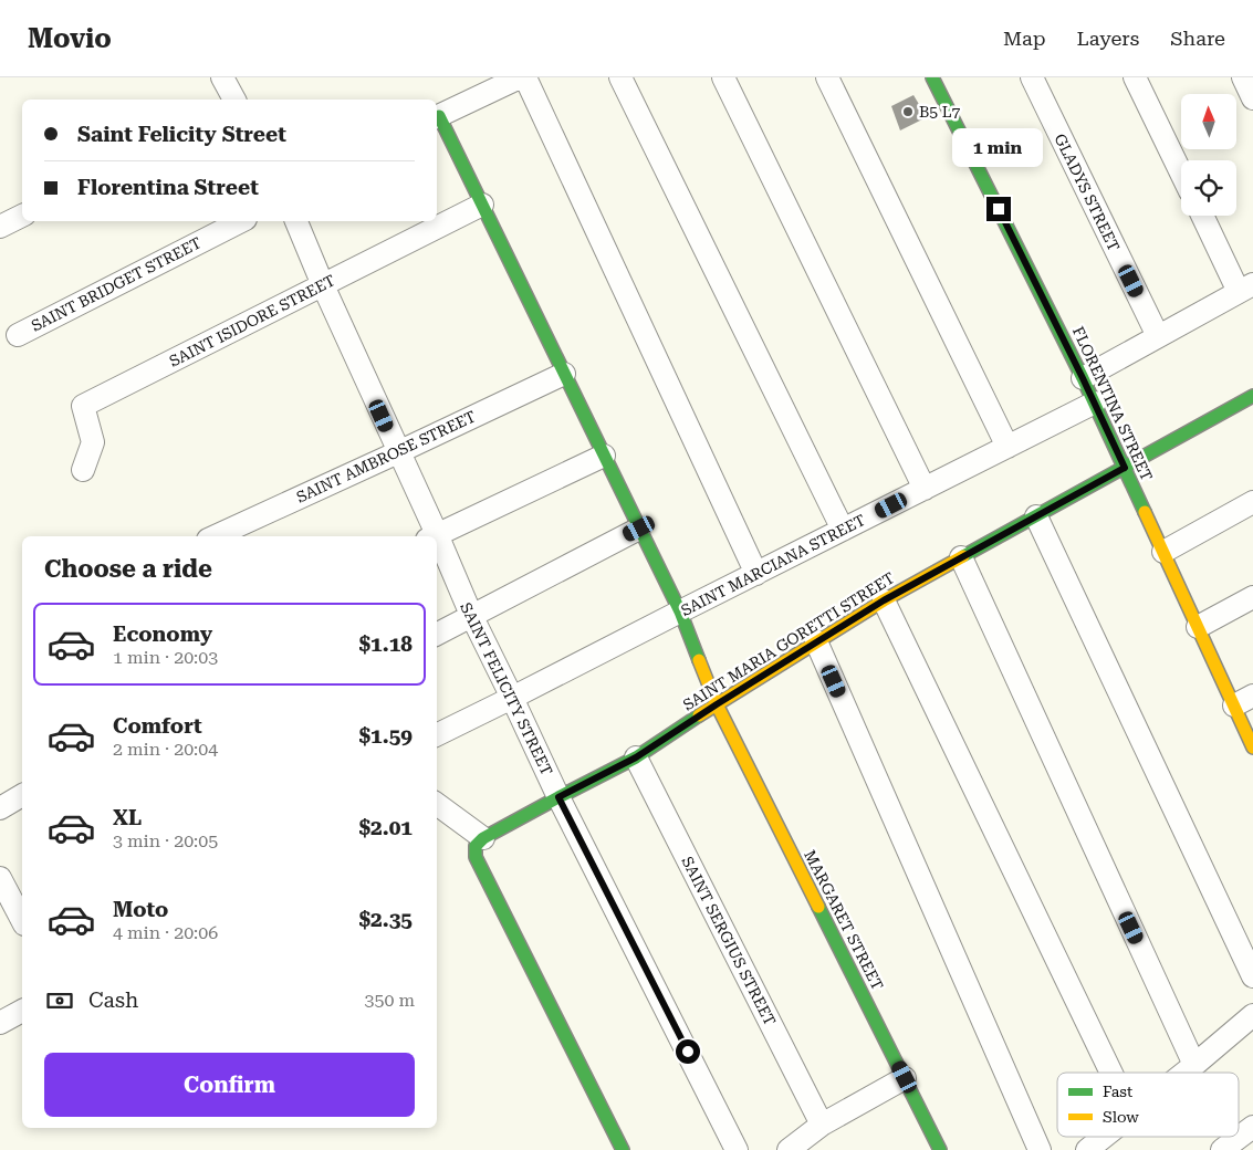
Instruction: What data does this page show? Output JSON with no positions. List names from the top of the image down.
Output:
{
  "streets": {
    "street": [
      "GLADYS STREET",
      "SAINT BRIDGET STREET",
      "SAINT ISIDORE STREET",
      "FLORENTINA STREET",
      "SAINT AMBROSE STREET",
      "SAINT MARCIANA STREET",
      "SAINT MARIA GORETTI STREET",
      "SAINT FELICITY STREET",
      "MARGARET STREET",
      "SAINT SERGIUS STREET"
    ]
  },
  "crossings": [
    ["SAINT ISIDORE STREET", "SAINT FELICITY STREET"],
    ["SAINT ISIDORE STREET", "MARGARET STREET"],
    ["FLORENTINA STREET", "SAINT MARCIANA STREET"],
    ["FLORENTINA STREET", "SAINT MARIA GORETTI STREET"],
    ["SAINT AMBROSE STREET", "SAINT FELICITY STREET"],
    ["SAINT AMBROSE STREET", "MARGARET STREET"],
    ["SAINT MARCIANA STREET", "SAINT FELICITY STREET"],
    ["SAINT MARCIANA STREET", "MARGARET STREET"],
    ["SAINT MARIA GORETTI STREET", "SAINT FELICITY STREET"],
    ["SAINT MARIA GORETTI STREET", "MARGARET STREET"],
    ["SAINT MARIA GORETTI STREET", "SAINT SERGIUS STREET"]
  ],
  "places": ["B5 L7"],
  "legend": ["Fast", "Slow"],
  "north": "top",
  "page": {
    "header": "Movio",
    "nav": ["Map", "Layers", "Share"],
    "banner": ["Saint Felicity Street", "Florentina Street"],
    "bubble": "1 min",
    "heading": "Choose a ride",
    "list": [
      {
        "name": "Economy",
        "note": "1 min · 20:03",
        "value": "$1.18"
      },
      {
        "name": "Comfort",
        "note": "2 min · 20:04",
        "value": "$1.59"
      },
      {
        "name": "XL",
        "note": "3 min · 20:05",
        "value": "$2.01"
      },
      {
        "name": "Moto",
        "note": "4 min · 20:06",
        "value": "$2.35"
      }
    ],
    "pay": ["Cash", "350 m"],
    "buttons": "Confirm"
  }
}
